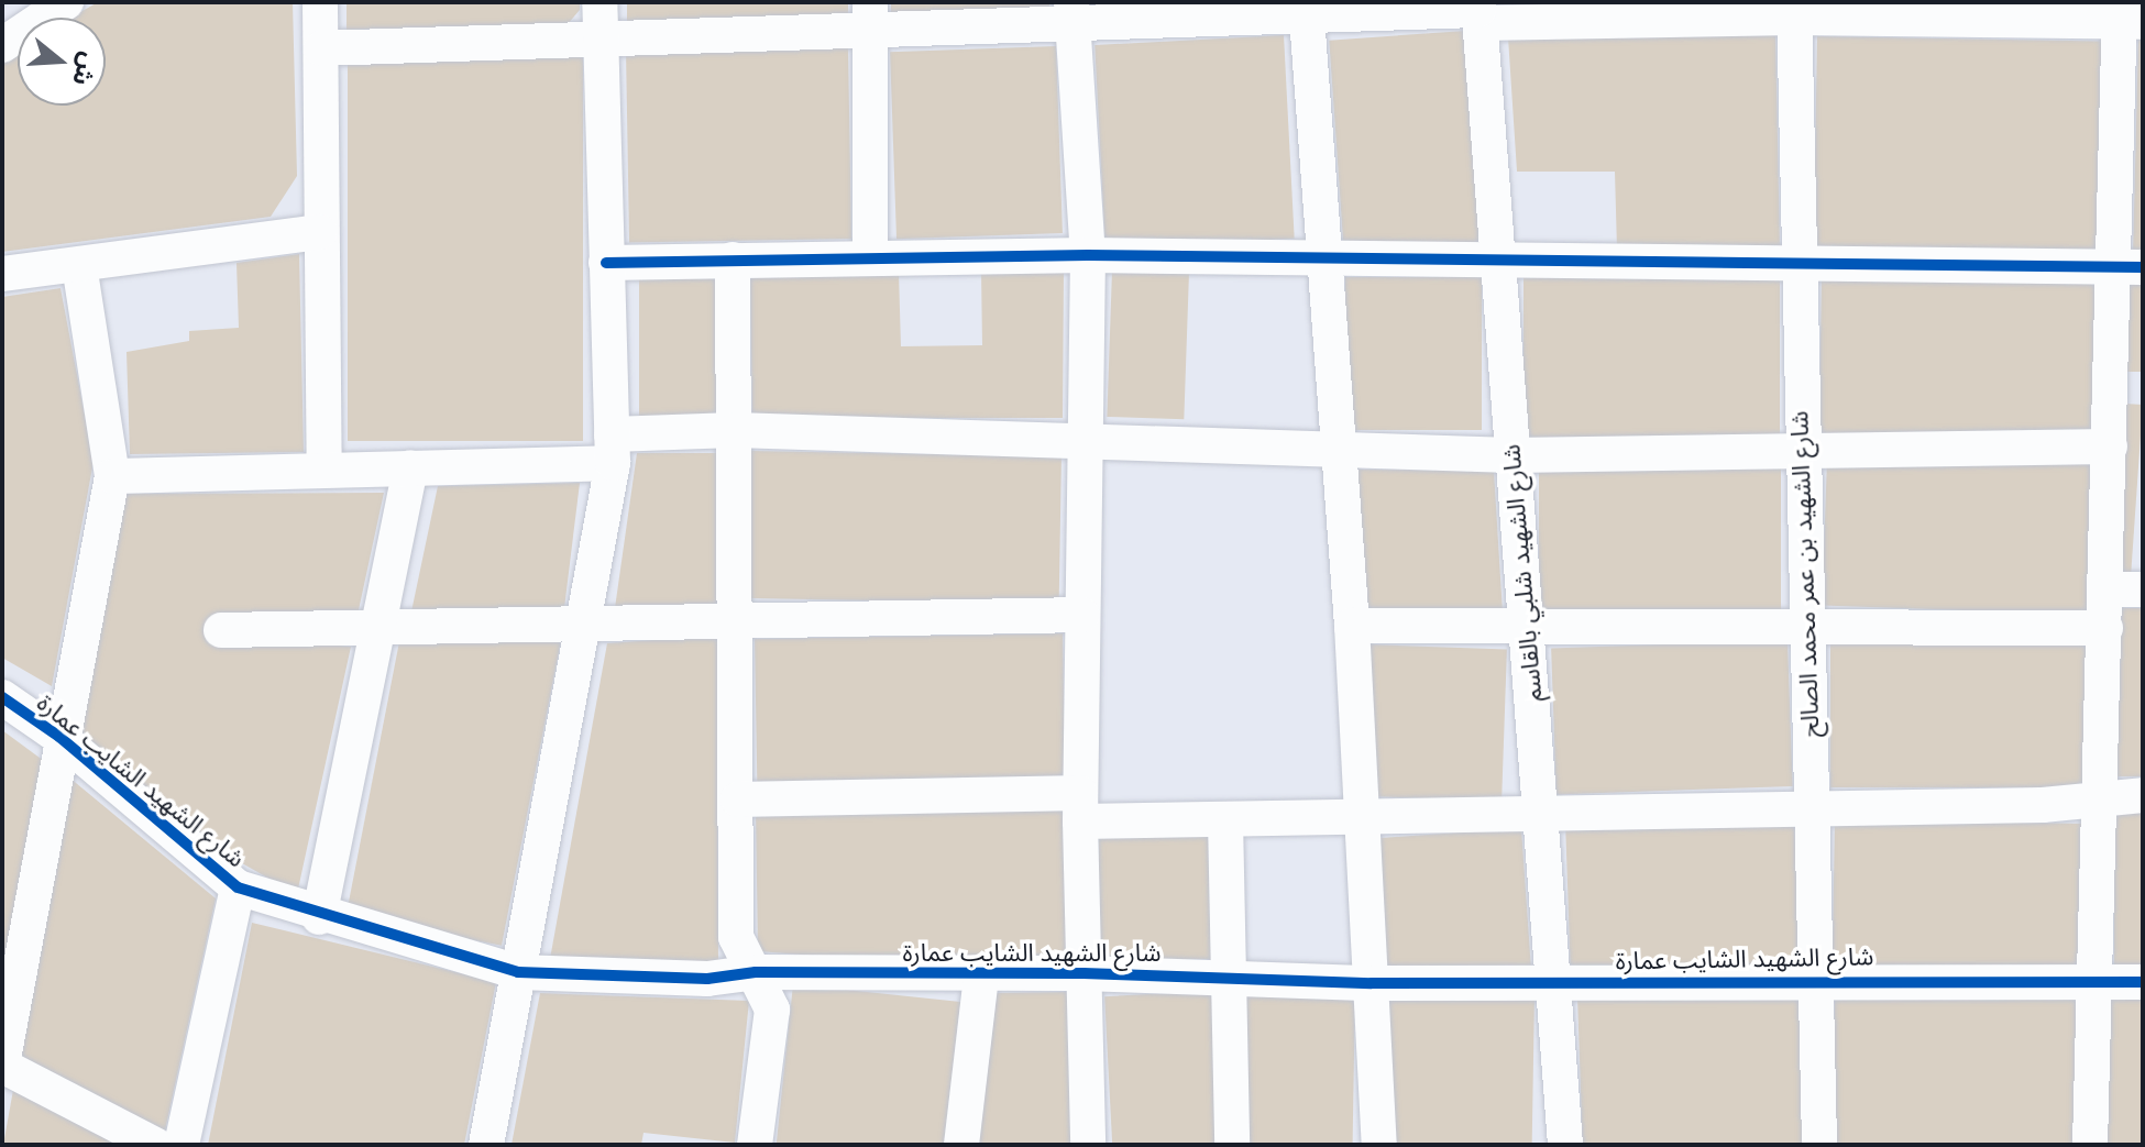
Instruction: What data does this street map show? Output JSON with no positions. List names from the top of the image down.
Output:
{
  "streets": {
    "street": ["شارع الشهيد شلبي بالقاسم", "شارع الشهيد بن عمر محمد الصالح", "شارع الشهيد الشايب عمارة"]
  },
  "crossings": [
    ["شارع الشهيد شلبي بالقاسم", "شارع الشهيد الشايب عمارة"],
    ["شارع الشهيد بن عمر محمد الصالح", "شارع الشهيد الشايب عمارة"]
  ],
  "north": "right"
}
